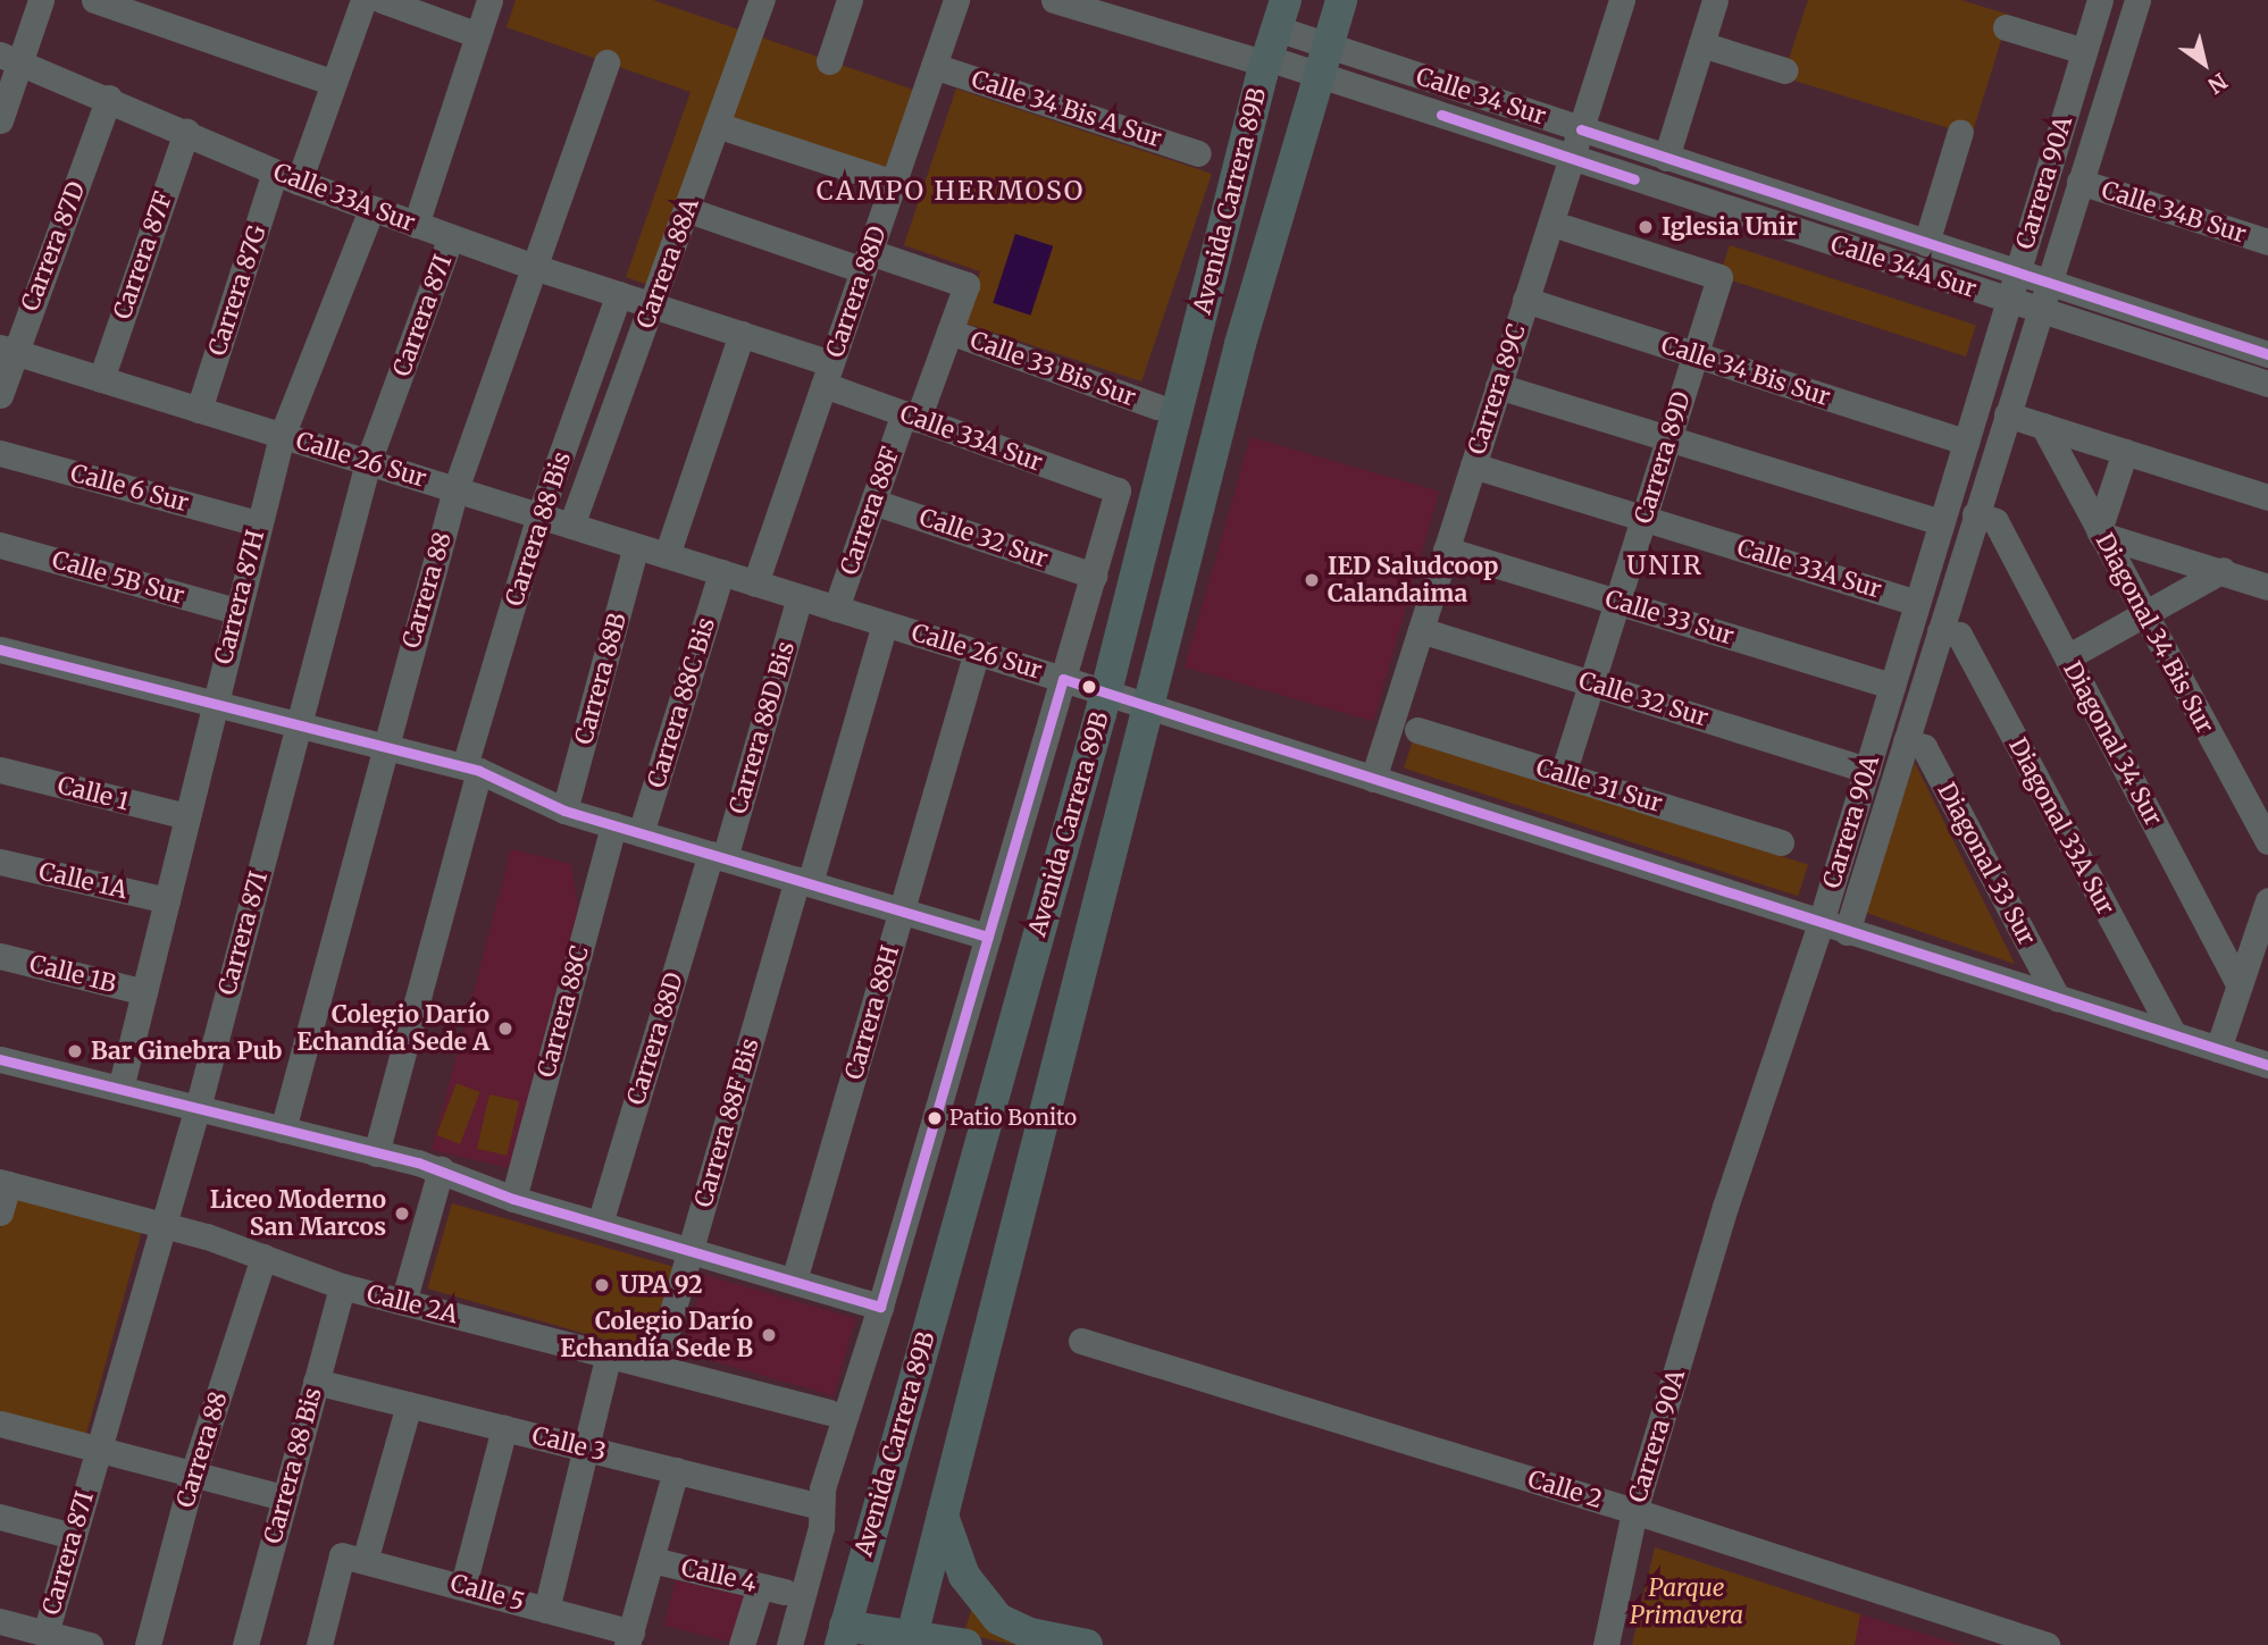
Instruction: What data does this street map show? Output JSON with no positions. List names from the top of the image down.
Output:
{
  "streets": {
    "main road": ["Avenida Carrera 89B"],
    "street": [
      "Calle 34 Sur",
      "Calle 34 Bis A Sur",
      "Carrera 90A",
      "Calle 33A Sur",
      "Calle 34B Sur",
      "Carrera 87D",
      "Carrera 87F",
      "Carrera 88A",
      "Calle 34A Sur",
      "Carrera 87G",
      "Carrera 88D",
      "Carrera 87I",
      "Calle 33 Bis Sur",
      "Calle 34 Bis Sur",
      "Carrera 89C",
      "Carrera 89D",
      "Calle 26 Sur",
      "Calle 6 Sur",
      "Carrera 88F",
      "Carrera 88 Bis",
      "Calle 32 Sur",
      "Calle 5B Sur",
      "Carrera 88",
      "Carrera 87H",
      "Calle 33 Sur",
      "Diagonal 34 Bis Sur",
      "Carrera 88B",
      "Carrera 88C Bis",
      "Carrera 88D Bis",
      "Diagonal 34 Sur",
      "Calle 31 Sur",
      "Calle 1",
      "Diagonal 33A Sur",
      "Diagonal 33 Sur",
      "Calle 1A",
      "Calle 1B",
      "Carrera 88C",
      "Carrera 88H",
      "Carrera 88F Bis",
      "Calle 2A",
      "Calle 3",
      "Calle 2",
      "Calle 4",
      "Calle 5"
    ]
  },
  "crossings": [
    ["Calle 34 Sur", "Carrera 90A"],
    ["Calle 34 Sur", "Avenida Carrera 89B"],
    ["Calle 34 Sur", "Calle 34A Sur"],
    ["Calle 34 Sur", "Carrera 89C"],
    ["Calle 34 Bis A Sur", "Carrera 88D"],
    ["Carrera 90A", "Calle 33A Sur"],
    ["Carrera 90A", "Calle 34B Sur"],
    ["Carrera 90A", "Calle 34A Sur"],
    ["Carrera 90A", "Calle 34 Bis Sur"],
    ["Carrera 90A", "Calle 26 Sur"],
    ["Carrera 90A", "Calle 32 Sur"],
    ["Carrera 90A", "Calle 33 Sur"],
    ["Carrera 90A", "Diagonal 34 Sur"],
    ["Carrera 90A", "Diagonal 33A Sur"],
    ["Carrera 90A", "Diagonal 33 Sur"],
    ["Carrera 90A", "Calle 2"],
    ["Calle 33A Sur", "Carrera 87D"],
    ["Calle 33A Sur", "Carrera 87F"],
    ["Calle 33A Sur", "Carrera 88A"],
    ["Calle 33A Sur", "Carrera 87G"],
    ["Calle 33A Sur", "Carrera 88D"],
    ["Calle 33A Sur", "Carrera 87I"],
    ["Calle 33A Sur", "Carrera 89C"],
    ["Calle 33A Sur", "Carrera 89D"],
    ["Calle 33A Sur", "Carrera 88F"],
    ["Calle 33A Sur", "Carrera 88 Bis"],
    ["Calle 33A Sur", "Calle 32 Sur"],
    ["Calle 33A Sur", "Carrera 88"],
    ["Calle 33A Sur", "Carrera 87H"],
    ["Avenida Carrera 89B", "Calle 34A Sur"],
    ["Avenida Carrera 89B", "Calle 26 Sur"],
    ["Carrera 87D", "Calle 26 Sur"],
    ["Carrera 87F", "Calle 26 Sur"],
    ["Carrera 88A", "Calle 26 Sur"],
    ["Calle 34A Sur", "Carrera 89C"],
    ["Carrera 87G", "Calle 26 Sur"],
    ["Carrera 88D", "Calle 26 Sur"],
    ["Carrera 88D", "Carrera 88F"],
    ["Carrera 88D", "Carrera 88D Bis"],
    ["Carrera 87I", "Calle 26 Sur"],
    ["Carrera 87I", "Calle 2A"],
    ["Calle 33 Bis Sur", "Carrera 88F"],
    ["Calle 34 Bis Sur", "Carrera 89C"],
    ["Calle 34 Bis Sur", "Carrera 89D"],
    ["Carrera 89C", "Calle 26 Sur"],
    ["Carrera 89C", "Calle 32 Sur"],
    ["Carrera 89C", "Calle 33 Sur"],
    ["Carrera 89D", "Calle 32 Sur"],
    ["Carrera 89D", "Calle 33 Sur"],
    ["Carrera 89D", "Calle 31 Sur"],
    ["Calle 26 Sur", "Carrera 88F"],
    ["Calle 26 Sur", "Carrera 88 Bis"],
    ["Calle 26 Sur", "Carrera 88"],
    ["Calle 26 Sur", "Carrera 87H"],
    ["Calle 26 Sur", "Carrera 88B"],
    ["Calle 26 Sur", "Carrera 88C Bis"],
    ["Calle 26 Sur", "Carrera 88D Bis"],
    ["Calle 26 Sur", "Diagonal 33A Sur"],
    ["Calle 26 Sur", "Diagonal 33 Sur"],
    ["Calle 26 Sur", "Carrera 88H"],
    ["Calle 26 Sur", "Carrera 88F Bis"],
    ["Calle 6 Sur", "Carrera 87H"],
    ["Carrera 88F", "Calle 32 Sur"],
    ["Carrera 88 Bis", "Calle 2A"],
    ["Carrera 88 Bis", "Calle 3"],
    ["Calle 5B Sur", "Carrera 87H"],
    ["Carrera 88", "Calle 2A"],
    ["Carrera 87H", "Calle 1"],
    ["Carrera 87H", "Calle 1A"],
    ["Carrera 87H", "Calle 1B"],
    ["Carrera 88F Bis", "Calle 2A"]
  ],
  "districts": ["CAMPO HERMOSO", "UNIR"],
  "parks": ["Parque Primavera"],
  "places": [
    "Iglesia Unir",
    "IED Saludcoop Calandaima",
    "Colegio Darío Echandía Sede A",
    "Bar Ginebra Pub",
    "Patio Bonito",
    "Liceo Moderno San Marcos",
    "UPA 92",
    "Colegio Darío Echandía Sede B"
  ],
  "north": "bottom right"
}
